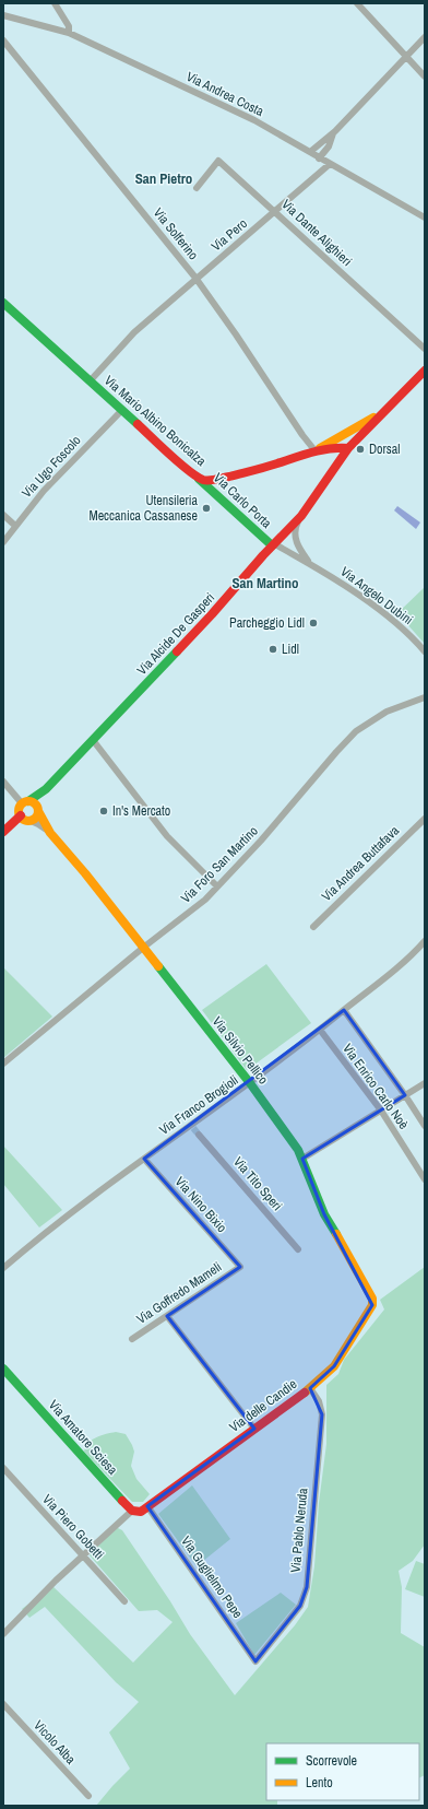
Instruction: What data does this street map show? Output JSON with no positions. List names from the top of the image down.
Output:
{
  "streets": {
    "street": [
      "Via Andrea Costa",
      "Via Dante Alighieri",
      "Via Solferino",
      "Via Pero",
      "Via Mario Albino Bonicalza",
      "Via Ugo Foscolo",
      "Via Carlo Porta",
      "Via Angelo Dubini",
      "Via Alcide De Gasperi",
      "Via Andrea Buttafava",
      "Via Foro San Martino",
      "Via Silvio Pellico",
      "Via Enrico Carlo Noè",
      "Via Franco Brogioli",
      "Via Tito Speri",
      "Via Nino Bixio",
      "Via Goffredo Mameli",
      "Via delle Candie",
      "Via Amatore Sciesa",
      "Via Piero Gobetti",
      "Via Pablo Neruda",
      "Via Guglielmo Pepe",
      "Vicolo Alba"
    ]
  },
  "crossings": [
    ["Via Andrea Costa", "Via Pero"],
    ["Via Dante Alighieri", "Via Pero"],
    ["Via Solferino", "Via Pero"],
    ["Via Solferino", "Via Mario Albino Bonicalza"],
    ["Via Pero", "Via Mario Albino Bonicalza"],
    ["Via Mario Albino Bonicalza", "Via Ugo Foscolo"],
    ["Via Mario Albino Bonicalza", "Via Carlo Porta"],
    ["Via Mario Albino Bonicalza", "Via Alcide De Gasperi"],
    ["Via Carlo Porta", "Via Angelo Dubini"],
    ["Via Carlo Porta", "Via Alcide De Gasperi"],
    ["Via Angelo Dubini", "Via Alcide De Gasperi"],
    ["Via Alcide De Gasperi", "Via Silvio Pellico"],
    ["Via Foro San Martino", "Via Silvio Pellico"],
    ["Via Silvio Pellico", "Via Franco Brogioli"],
    ["Via Silvio Pellico", "Via delle Candie"],
    ["Via Enrico Carlo Noè", "Via Franco Brogioli"],
    ["Via Franco Brogioli", "Via Nino Bixio"],
    ["Via Nino Bixio", "Via Goffredo Mameli"],
    ["Via delle Candie", "Via Pablo Neruda"],
    ["Via delle Candie", "Via Guglielmo Pepe"],
    ["Via Pablo Neruda", "Via Guglielmo Pepe"]
  ],
  "districts": ["San Pietro", "San Martino"],
  "places": [
    "Dorsal",
    "Utensileria Meccanica Cassanese",
    "Parcheggio Lidl",
    "Lidl",
    "In's Mercato"
  ],
  "legend": ["Scorrevole", "Lento"]
}
